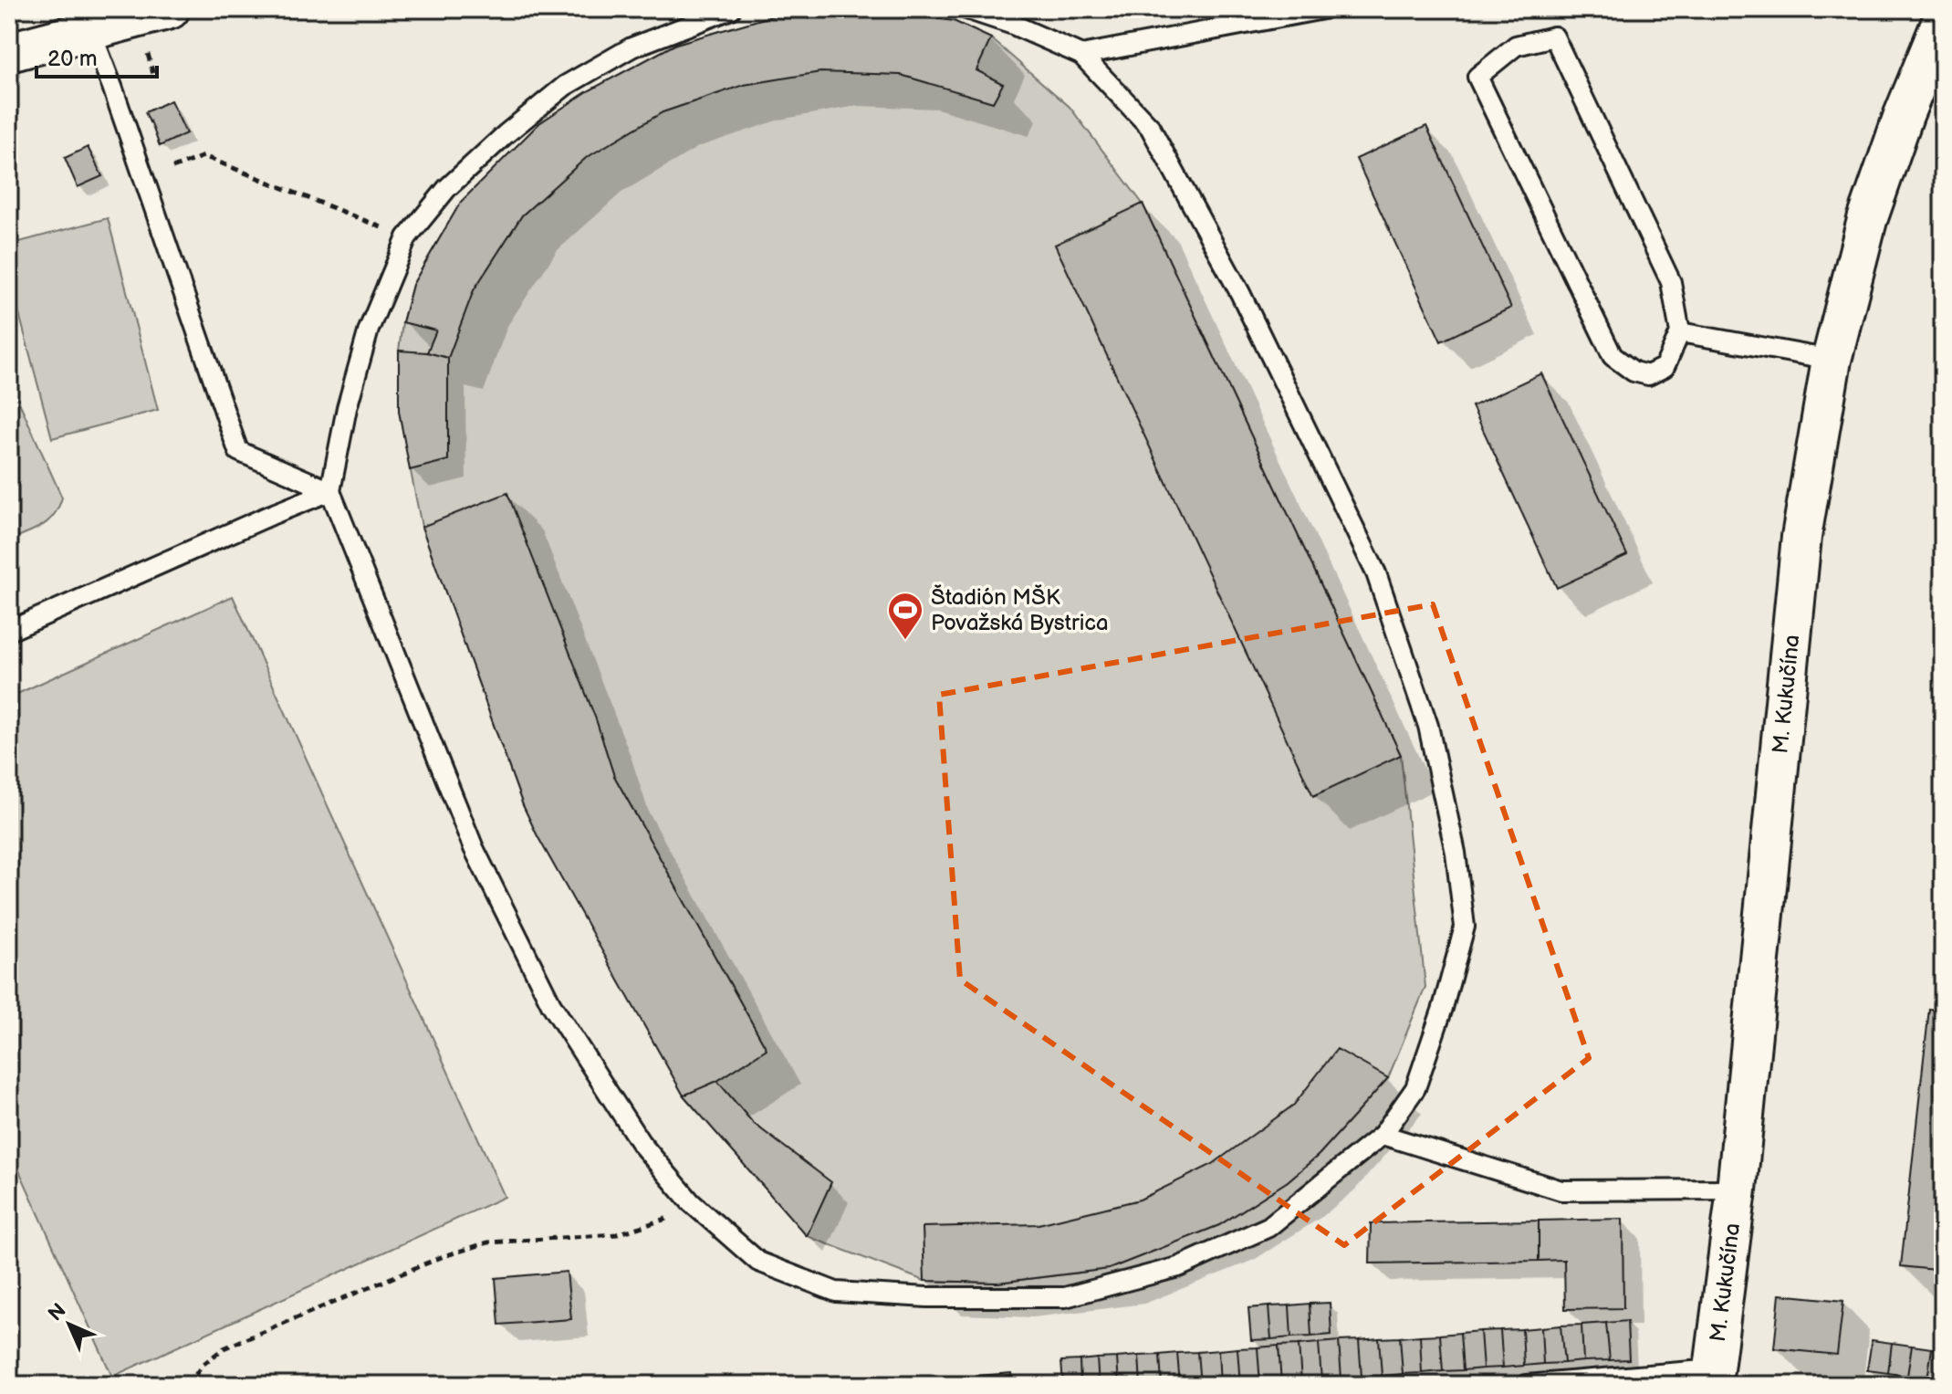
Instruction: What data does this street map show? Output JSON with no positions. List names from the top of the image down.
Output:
{
  "streets": {
    "street": ["M. Kukučína"]
  },
  "places": {
    "sports": ["Štadión MŠK Považská Bystrica"]
  },
  "scale_bar": "20 m",
  "north": "top left"
}
